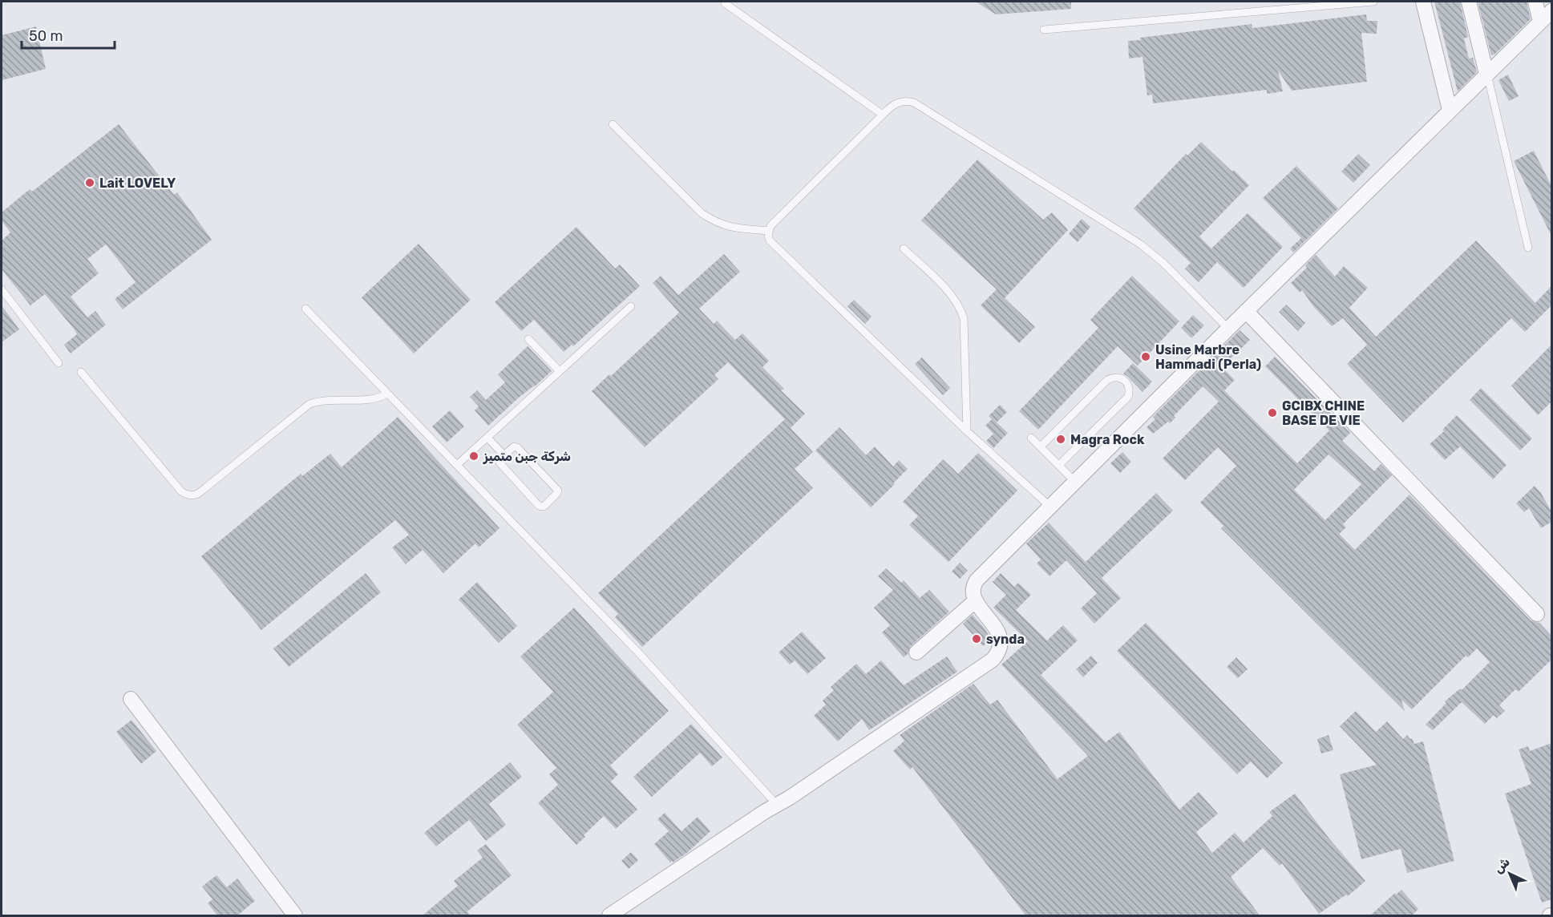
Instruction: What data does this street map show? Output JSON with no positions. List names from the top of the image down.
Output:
{
  "places": [
    "Lait LOVELY",
    "Usine Marbre Hammadi (Perla)",
    "GCIBX CHINE BASE DE VIE",
    "Magra Rock",
    "شركة جبن متميز",
    "synda"
  ],
  "scale_bar": "50 m",
  "north": "top left"
}
